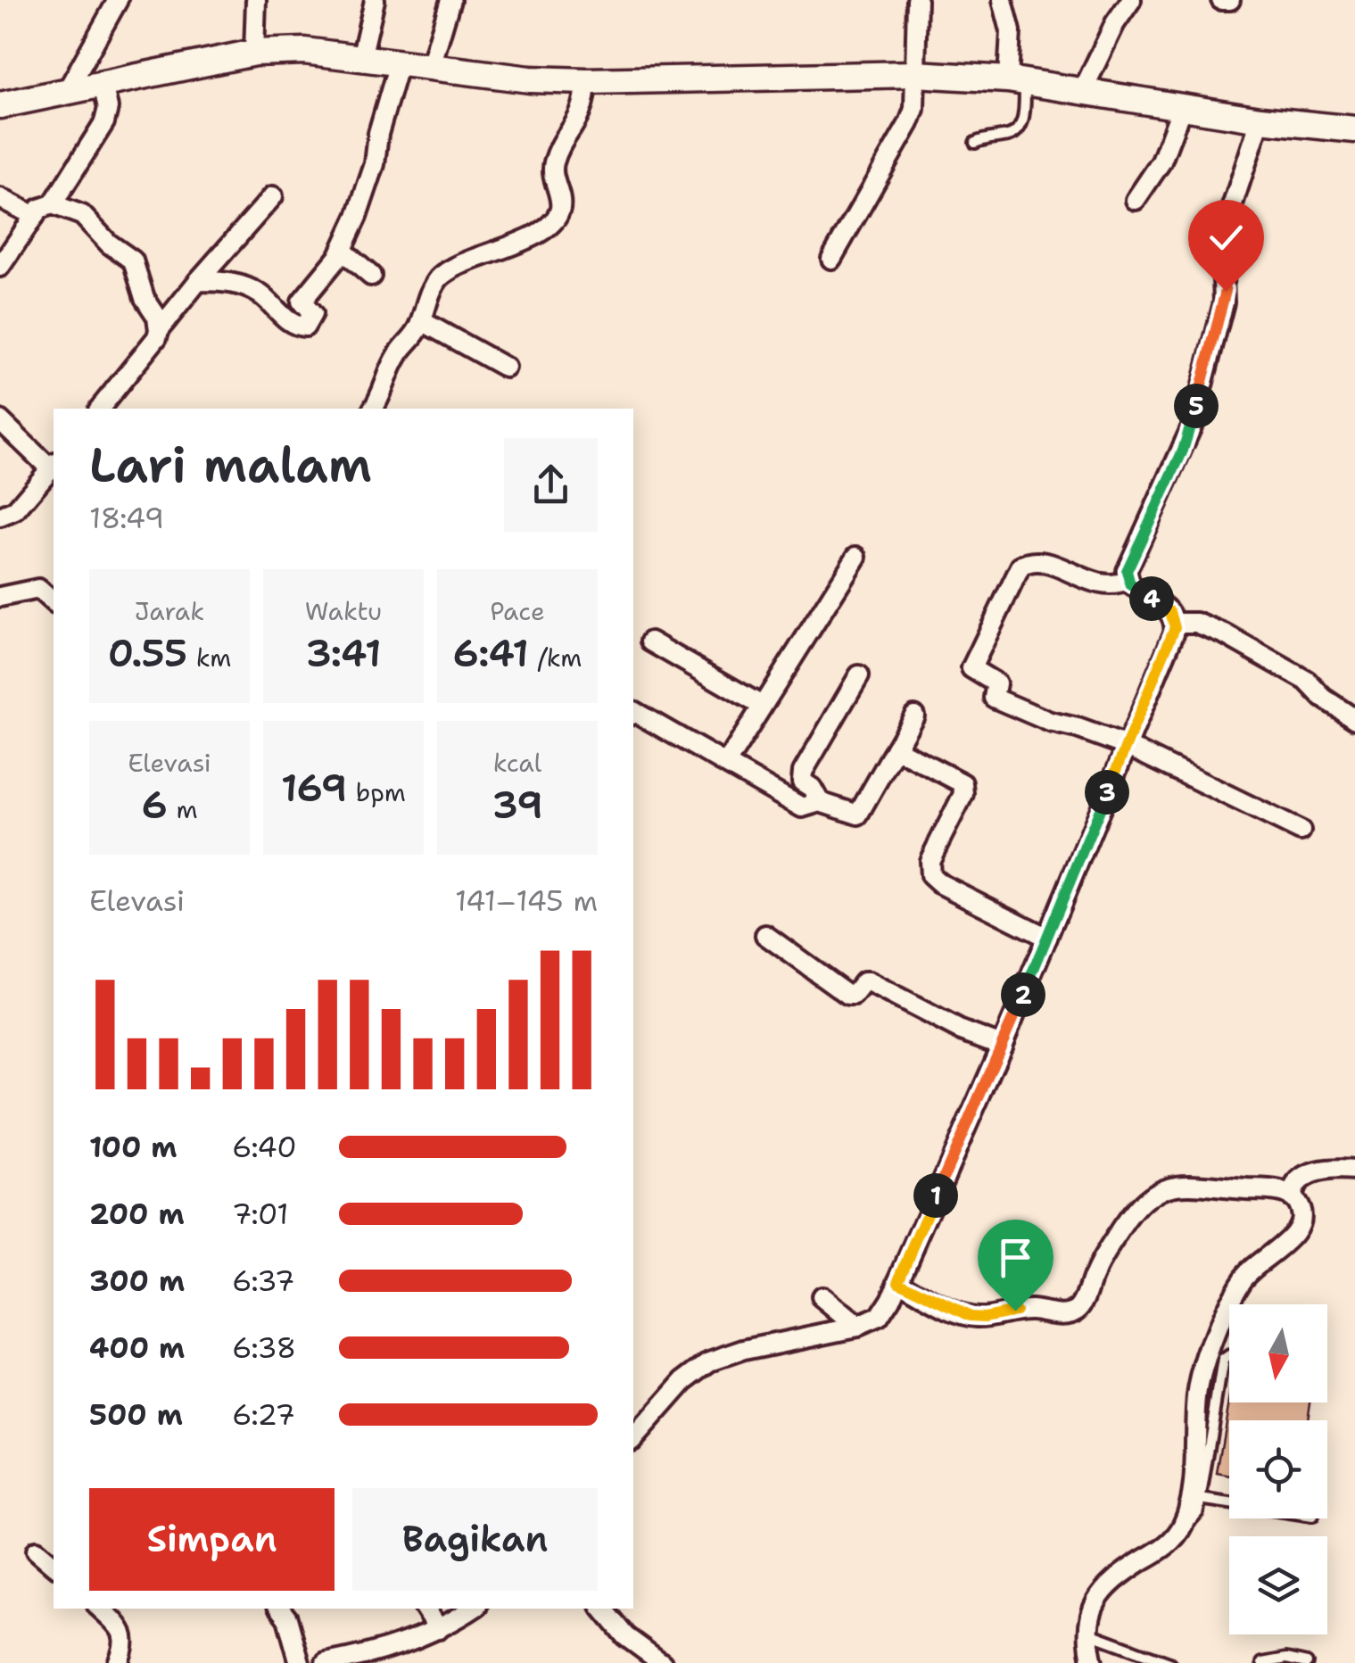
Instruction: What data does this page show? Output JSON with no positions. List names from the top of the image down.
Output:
{
  "north": "bottom",
  "page": {
    "pins": [
      "5",
      "4",
      "3",
      "2",
      "1"
    ],
    "heading": ["Lari malam", "18:49"],
    "stats": [
      ["Jarak", "0.55 km"],
      ["Waktu", "3:41"],
      ["Pace", "6:41 /km"],
      ["Elevasi", "6 m"],
      ["169 bpm"],
      ["kcal", "39"]
    ],
    "chart": ["Elevasi", "141–145 m"],
    "list": [
      {
        "name": "100 m",
        "note": "6:40"
      },
      {
        "name": "200 m",
        "note": "7:01"
      },
      {
        "name": "300 m",
        "note": "6:37"
      },
      {
        "name": "400 m",
        "note": "6:38"
      },
      {
        "name": "500 m",
        "note": "6:27"
      }
    ],
    "buttons": ["Simpan", "Bagikan"]
  }
}
